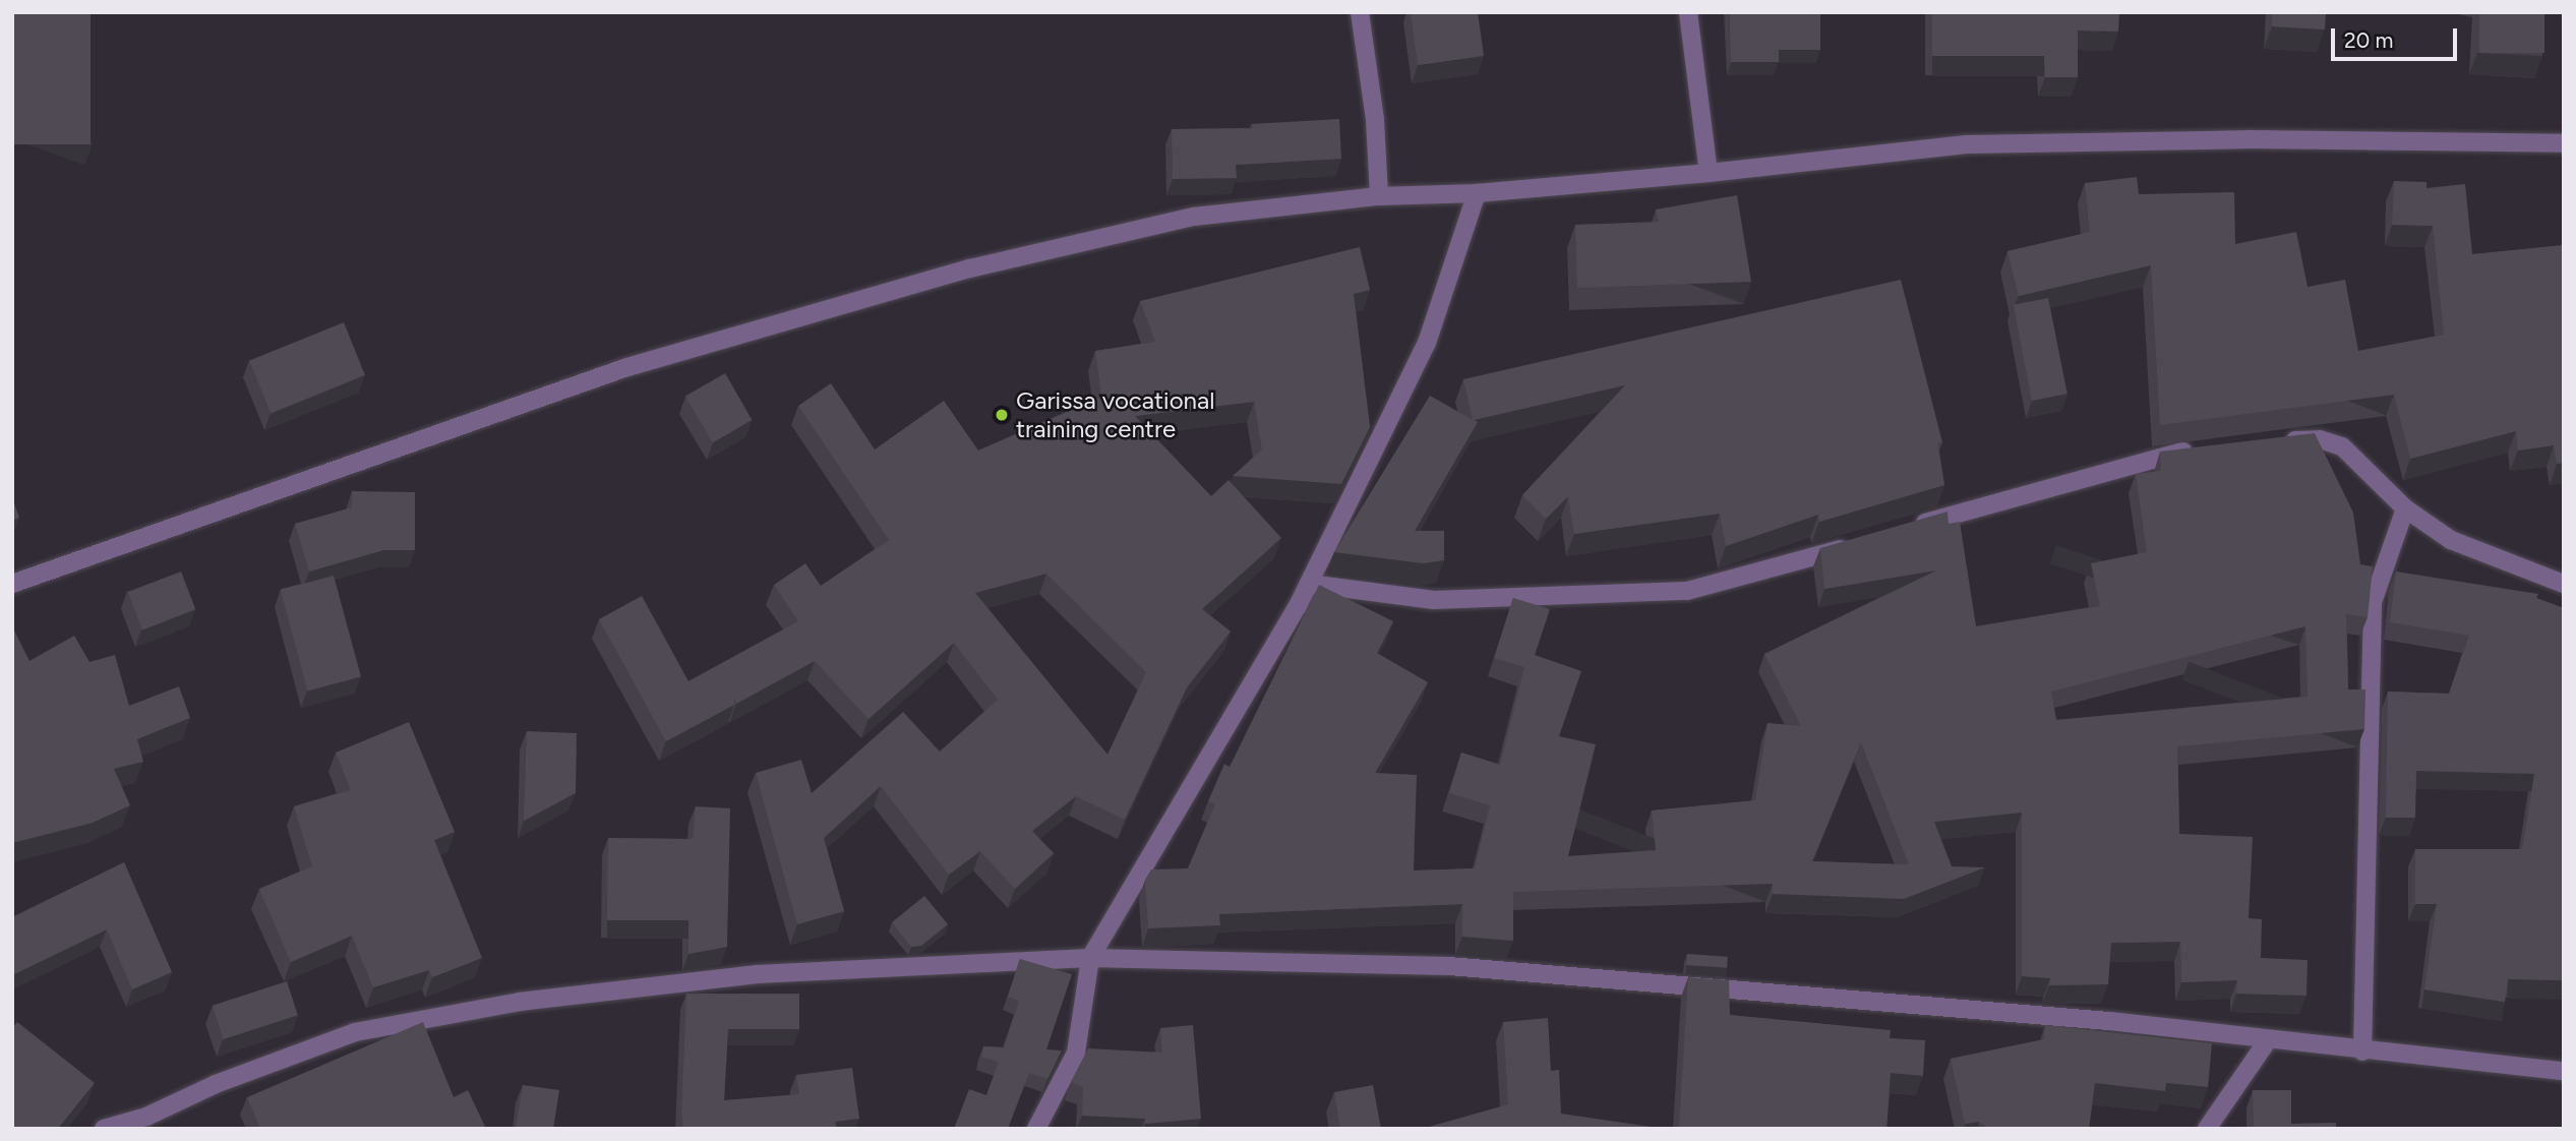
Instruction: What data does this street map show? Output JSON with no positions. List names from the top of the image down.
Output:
{
  "places": ["Garissa vocational training centre"],
  "scale_bar": "20 m"
}
